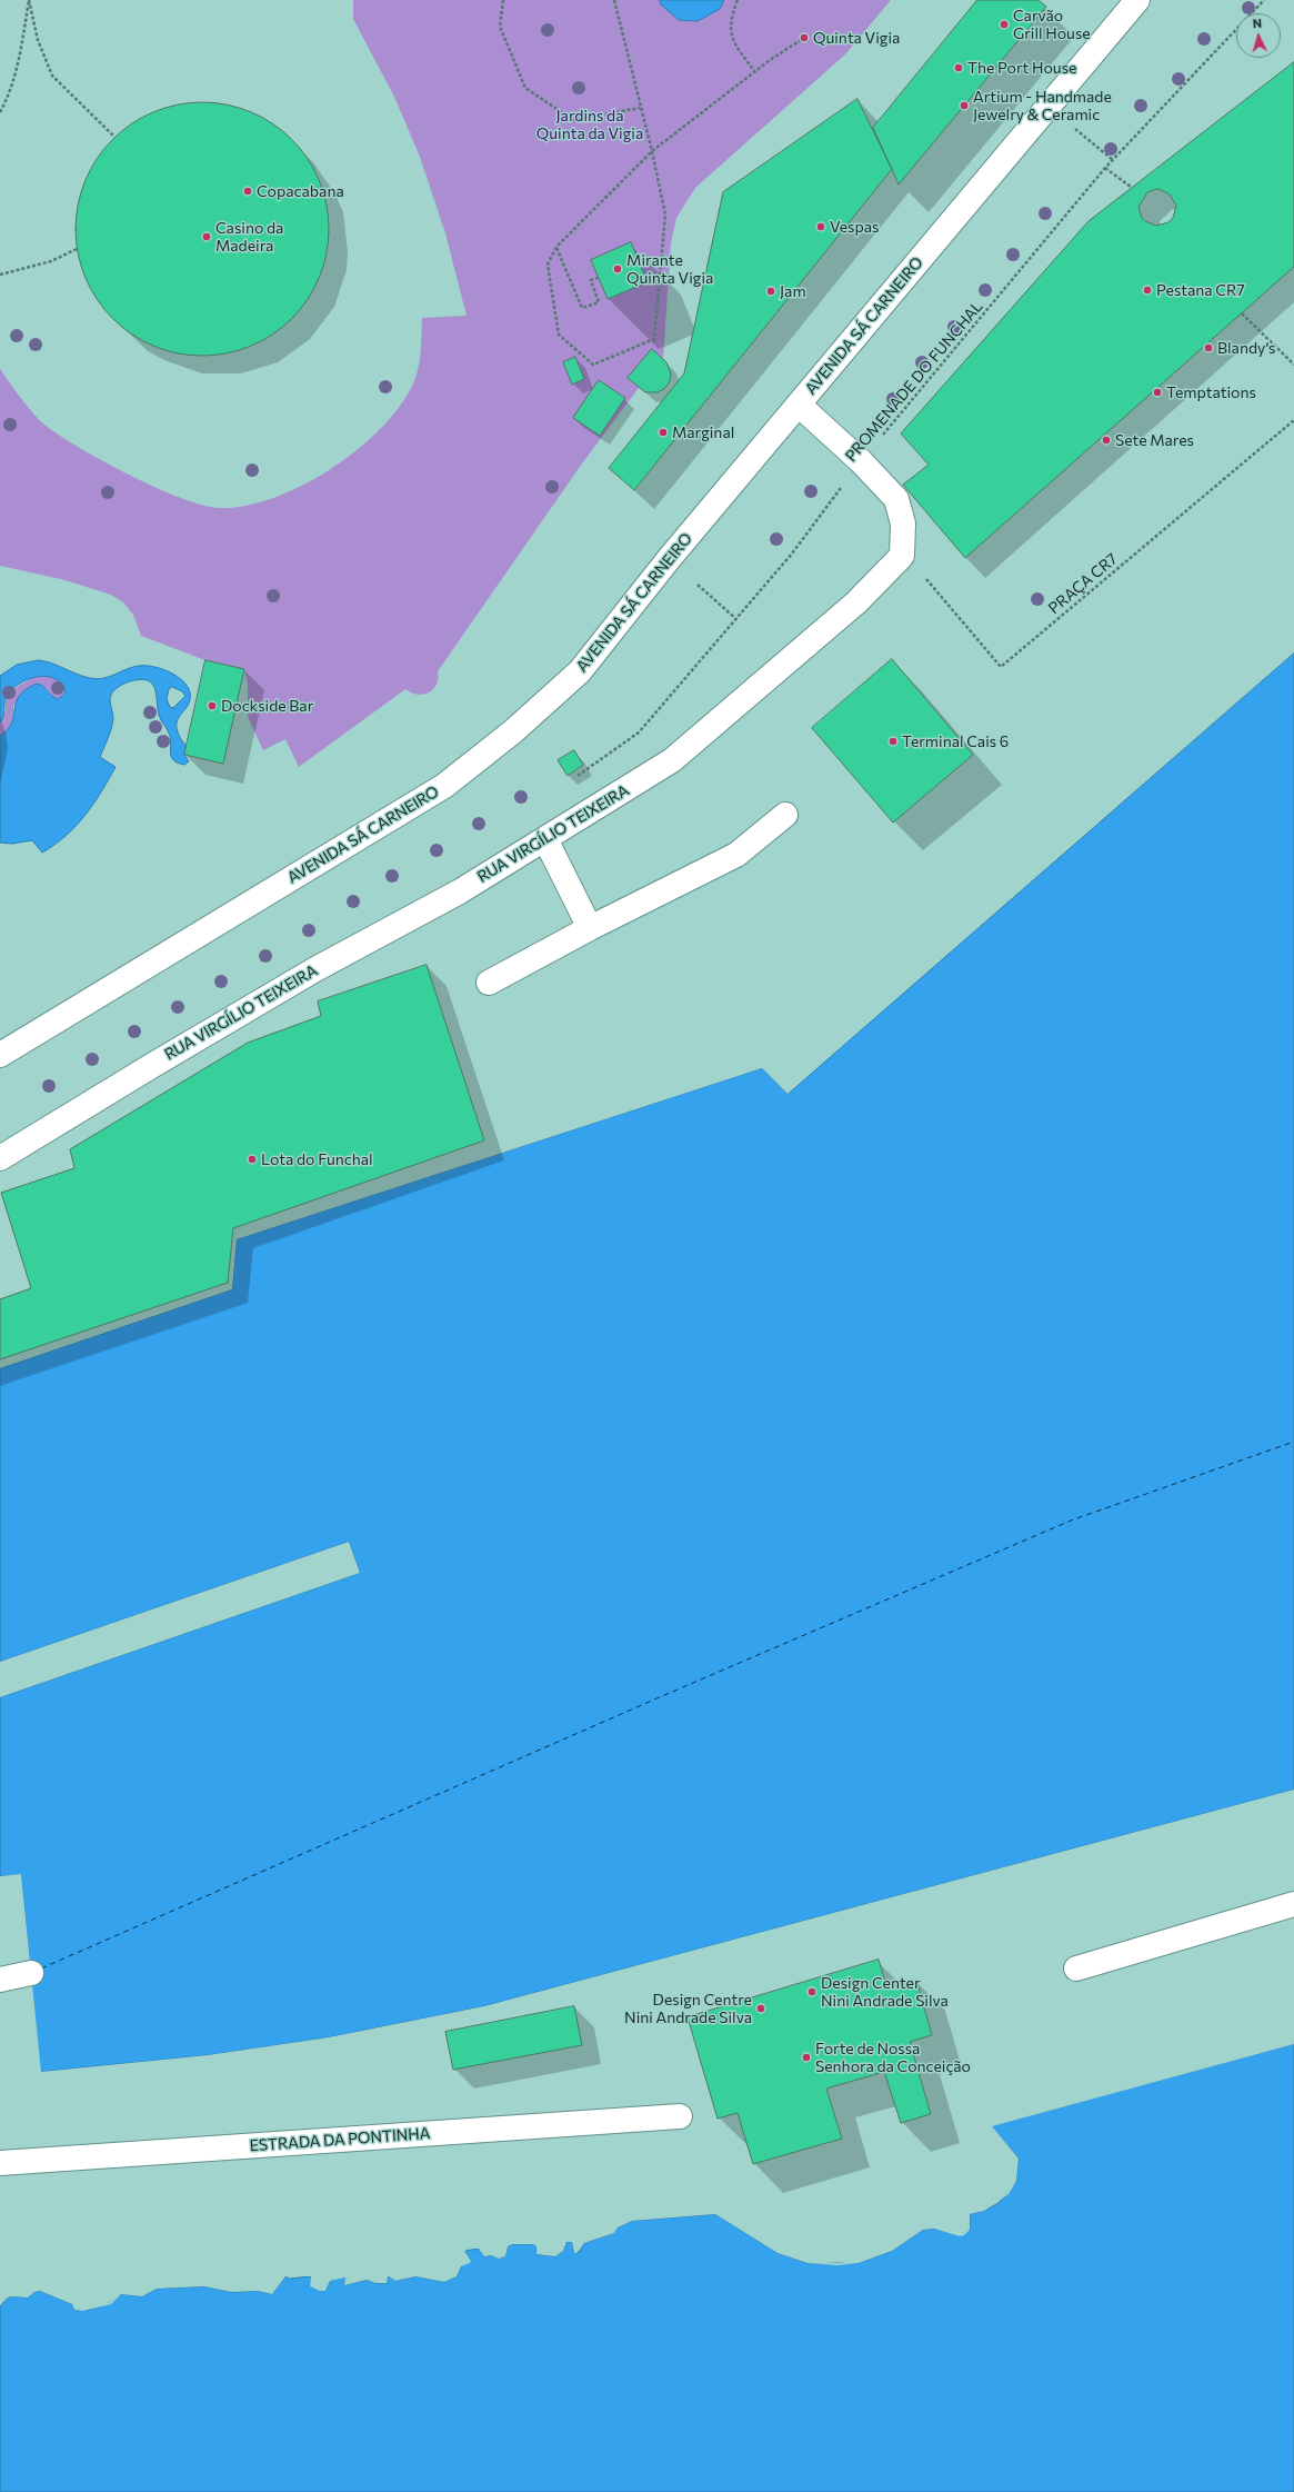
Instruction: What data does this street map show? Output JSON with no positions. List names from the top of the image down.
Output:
{
  "streets": {
    "main road": ["AVENIDA SÁ CARNEIRO", "RUA VIRGÍLIO TEIXEIRA", "ESTRADA DA PONTINHA"],
    "path": ["PROMENADE DO FUNCHAL", "PRAÇA CR7"]
  },
  "crossings": [
    ["PRAÇA CR7", "RUA VIRGÍLIO TEIXEIRA"]
  ],
  "parks": ["Jardins da Quinta da Vigia"],
  "places": [
    "Carvão Grill House",
    "Quinta Vigia",
    "The Port House",
    "Artium - Handmade Jewelry & Ceramic",
    "Copacabana",
    "Vespas",
    "Casino da Madeira",
    "Mirante Quinta Vigia",
    "Pestana CR7",
    "Jam",
    "Blandy‘s",
    "Temptations",
    "Marginal",
    "Sete Mares",
    "Dockside Bar",
    "Terminal Cais 6",
    "Lota do Funchal",
    "Design Center Nini Andrade Silva",
    "Design Centre Nini Andrade Silva",
    "Forte de Nossa Senhora da Conceição"
  ],
  "north": "top"
}
